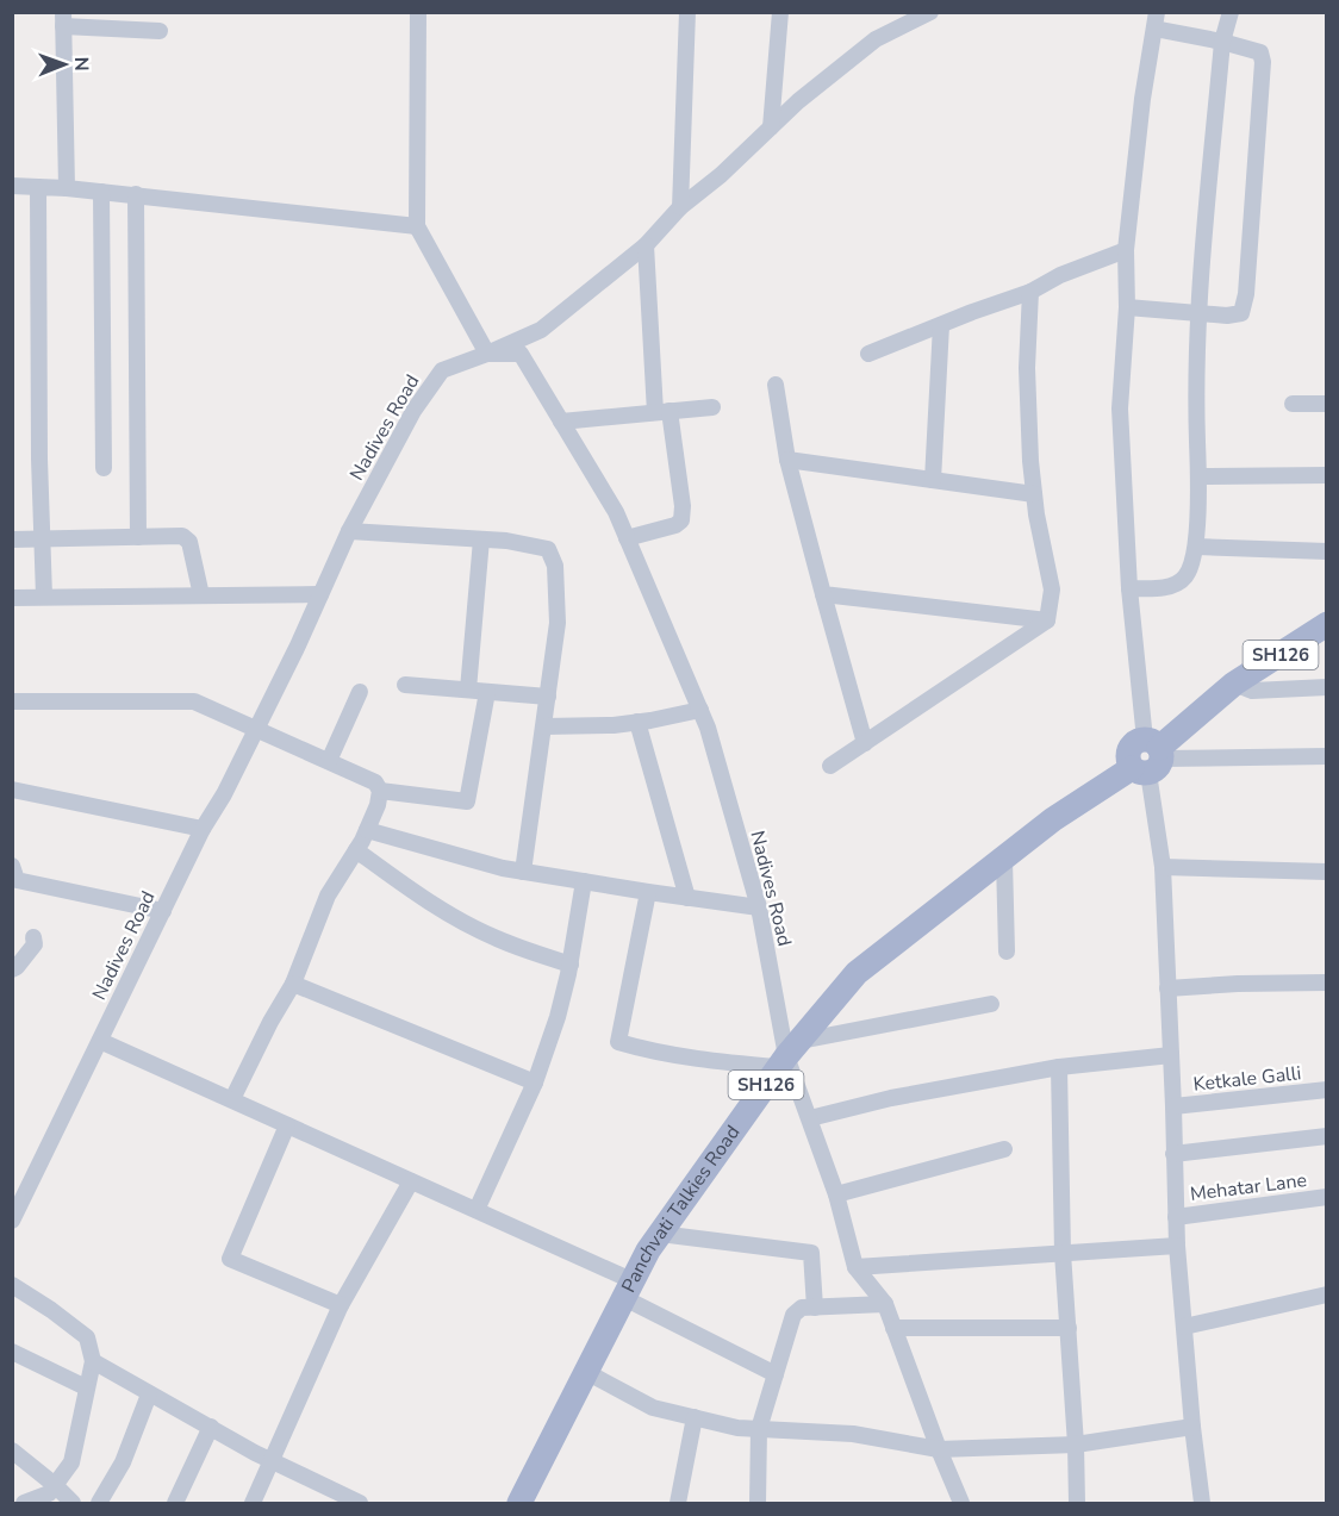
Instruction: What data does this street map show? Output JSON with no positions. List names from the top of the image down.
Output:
{
  "streets": {
    "main road": ["SH126", "Panchvati Talkies Road"],
    "street": ["Nadives Road", "Ketkale Galli", "Mehatar Lane"]
  },
  "crossings": [
    ["Nadives Road", "Panchvati Talkies Road"],
    ["SH126", "Panchvati Talkies Road"]
  ],
  "north": "right"
}
